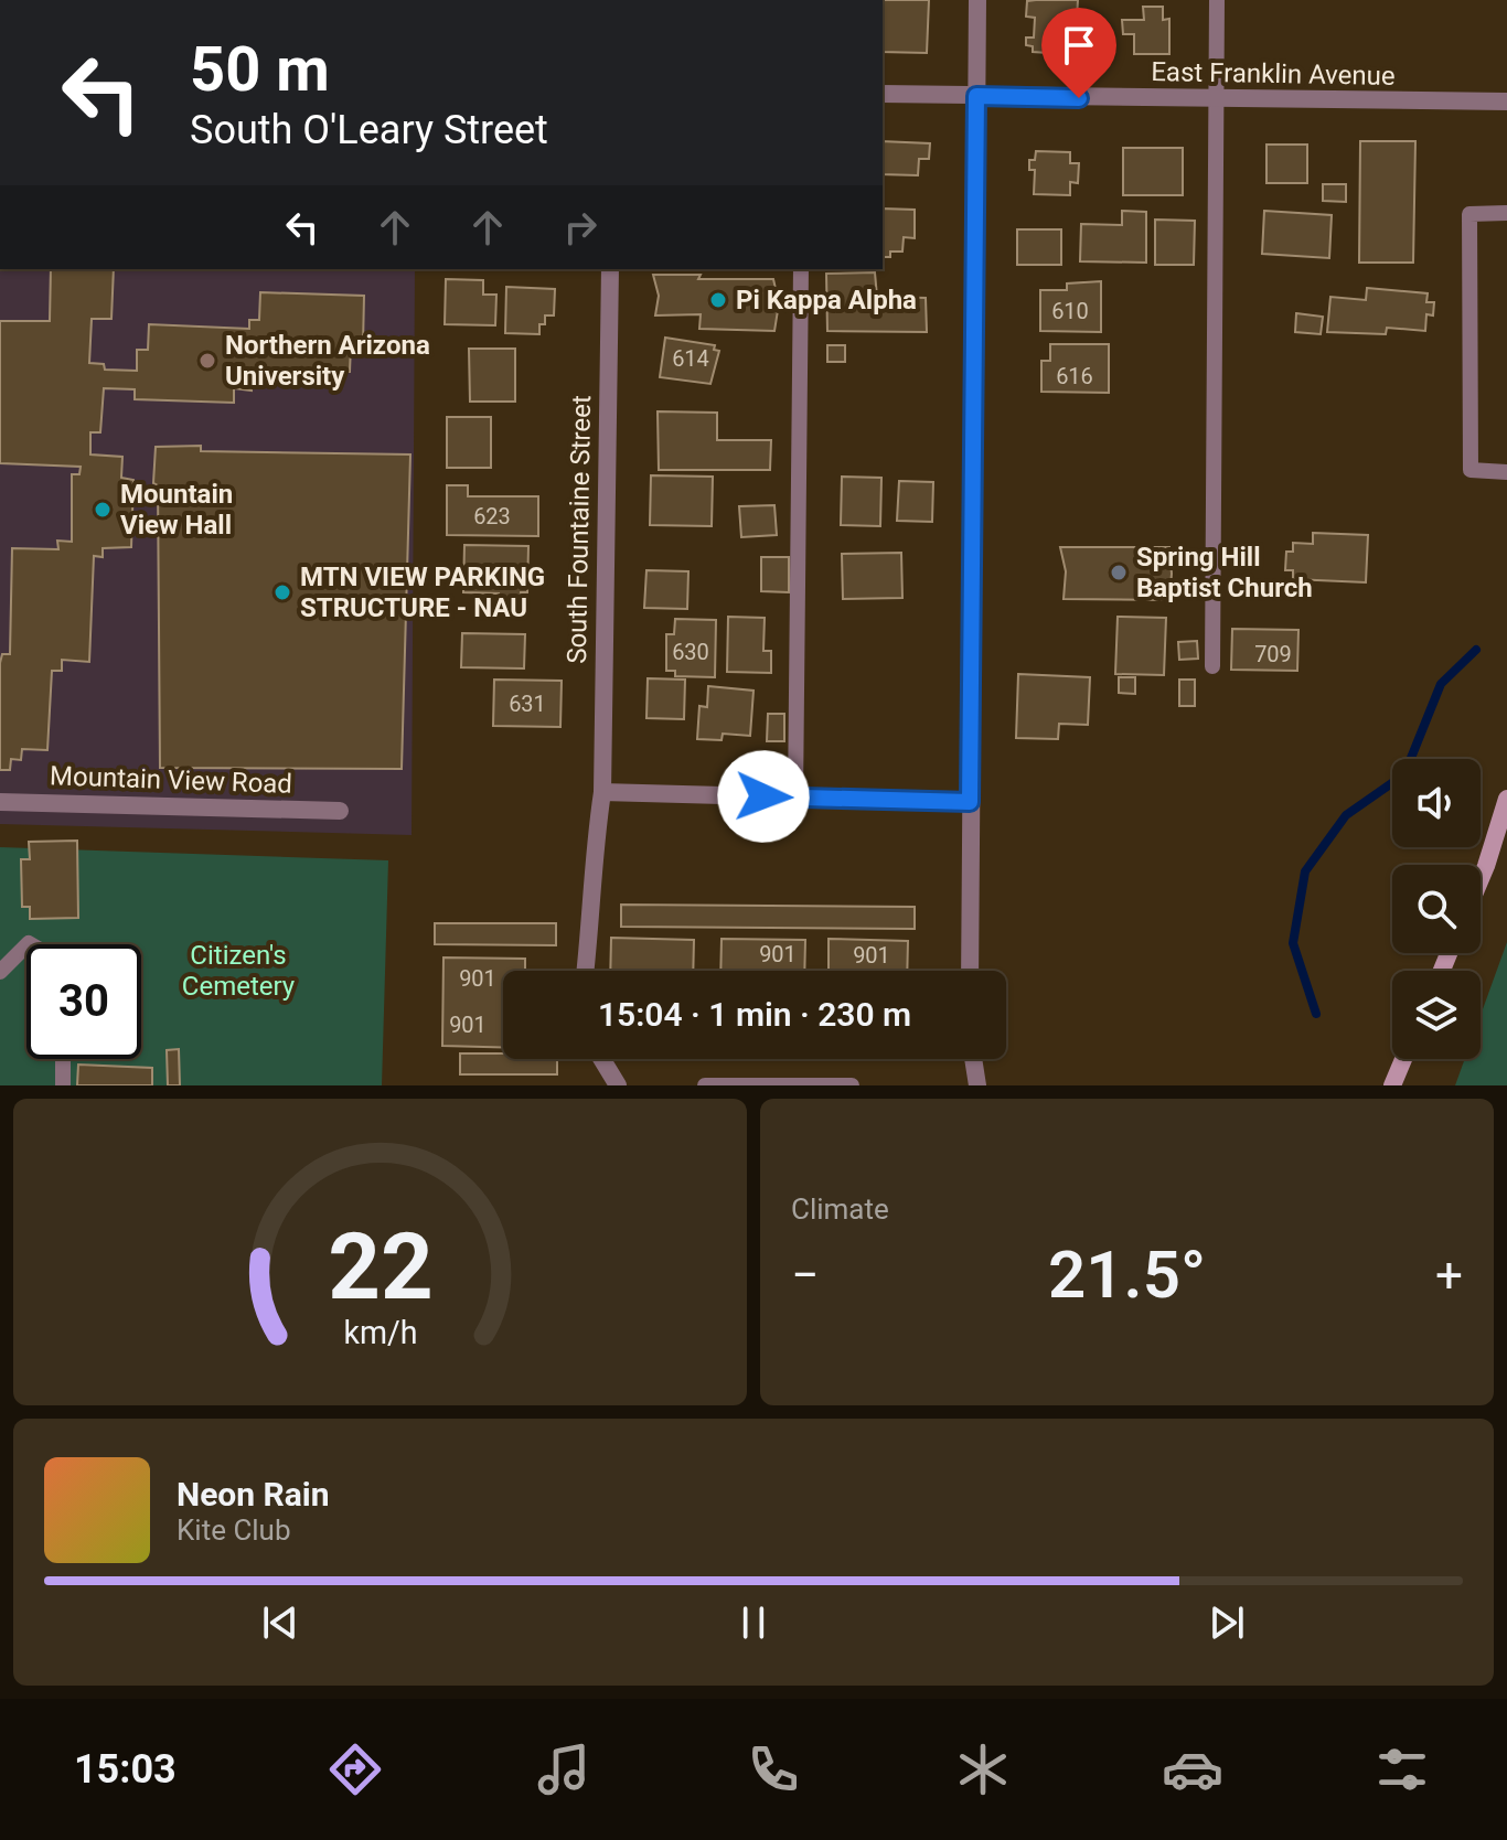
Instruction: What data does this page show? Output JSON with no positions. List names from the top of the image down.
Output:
{
  "streets": {
    "street": ["East Franklin Avenue", "South Fountaine Street", "Mountain View Road"]
  },
  "parks": ["Citizen's Cemetery"],
  "places": [
    "Pi Kappa Alpha",
    "Northern Arizona University",
    "Mountain View Hall",
    "Spring Hill Baptist Church",
    "MTN VIEW PARKING STRUCTURE - NAU"
  ],
  "house_numbers": [
    "610",
    "614",
    "616",
    "623",
    "630",
    "709",
    "631",
    "901",
    "901",
    "901",
    "901"
  ],
  "page": {
    "turn": ["50 m", "South O'Leary Street"],
    "limit": "30",
    "trip": "15:04 · 1 min · 230 m",
    "tile": "Climate",
    "heat": ["−", "21.5°", "+"],
    "song": ["Neon Rain", "Kite Club"],
    "tabs": "15:03",
    "gauge": ["22", "km/h"]
  }
}
